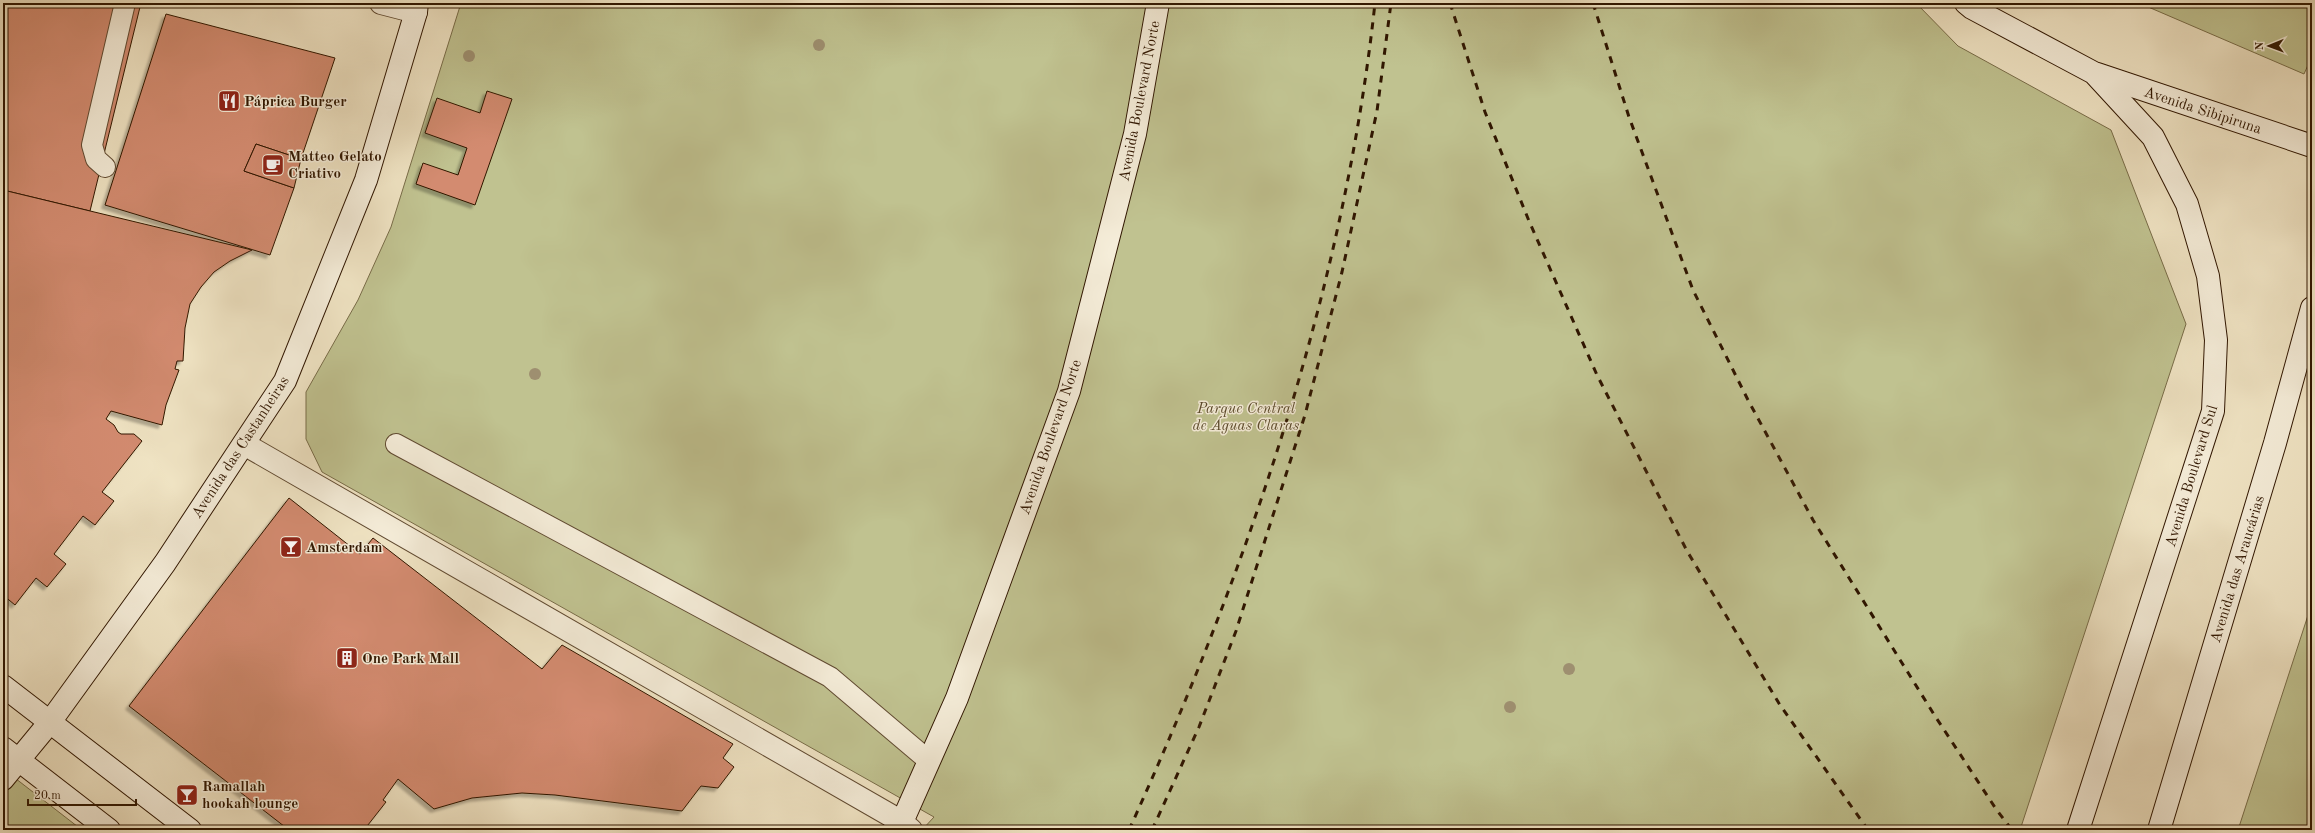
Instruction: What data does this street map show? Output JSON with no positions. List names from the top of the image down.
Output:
{
  "streets": {
    "street": [
      "Avenida Boulevard Norte",
      "Avenida Sibipiruna",
      "Avenida das Castanheiras",
      "Avenida Boulevard Sul",
      "Avenida das Araucárias"
    ]
  },
  "crossings": [
    ["Avenida Sibipiruna", "Avenida Boulevard Sul"]
  ],
  "parks": ["Parque Central de Águas Claras"],
  "places": {
    "restaurant": ["Páprica Burger"],
    "cafe": ["Matteo Gelato Criativo"],
    "bar": ["Amsterdam", "Ramallah hookah lounge"],
    "building": ["One Park Mall"]
  },
  "scale_bar": "20 m",
  "north": "left"
}
